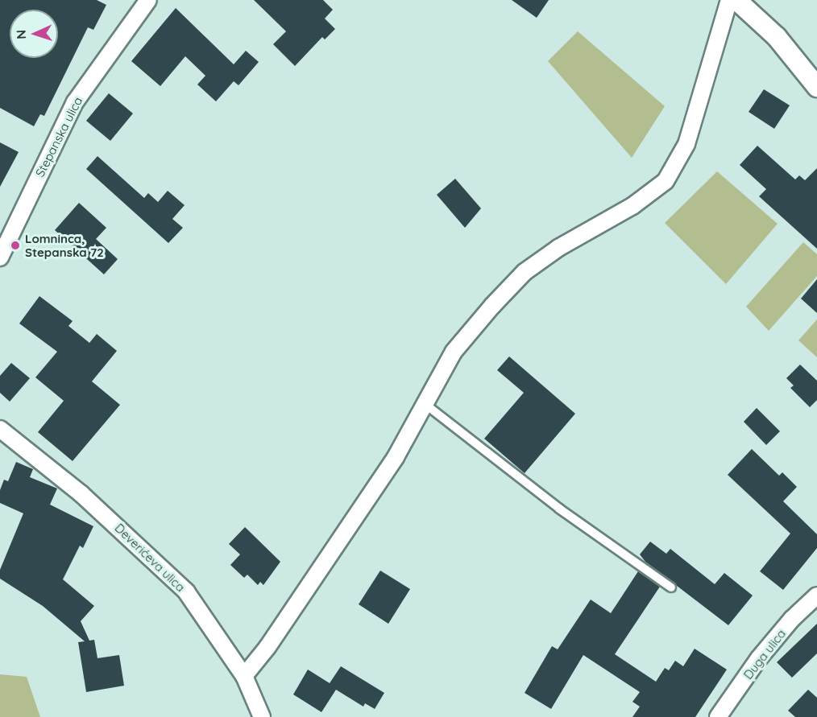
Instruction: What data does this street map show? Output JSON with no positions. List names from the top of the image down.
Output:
{
  "streets": {
    "street": ["Stepanska ulica", "Deverićeva ulica", "Duga ulica"]
  },
  "places": ["Lomninca, Stepanska 72"],
  "north": "left"
}
